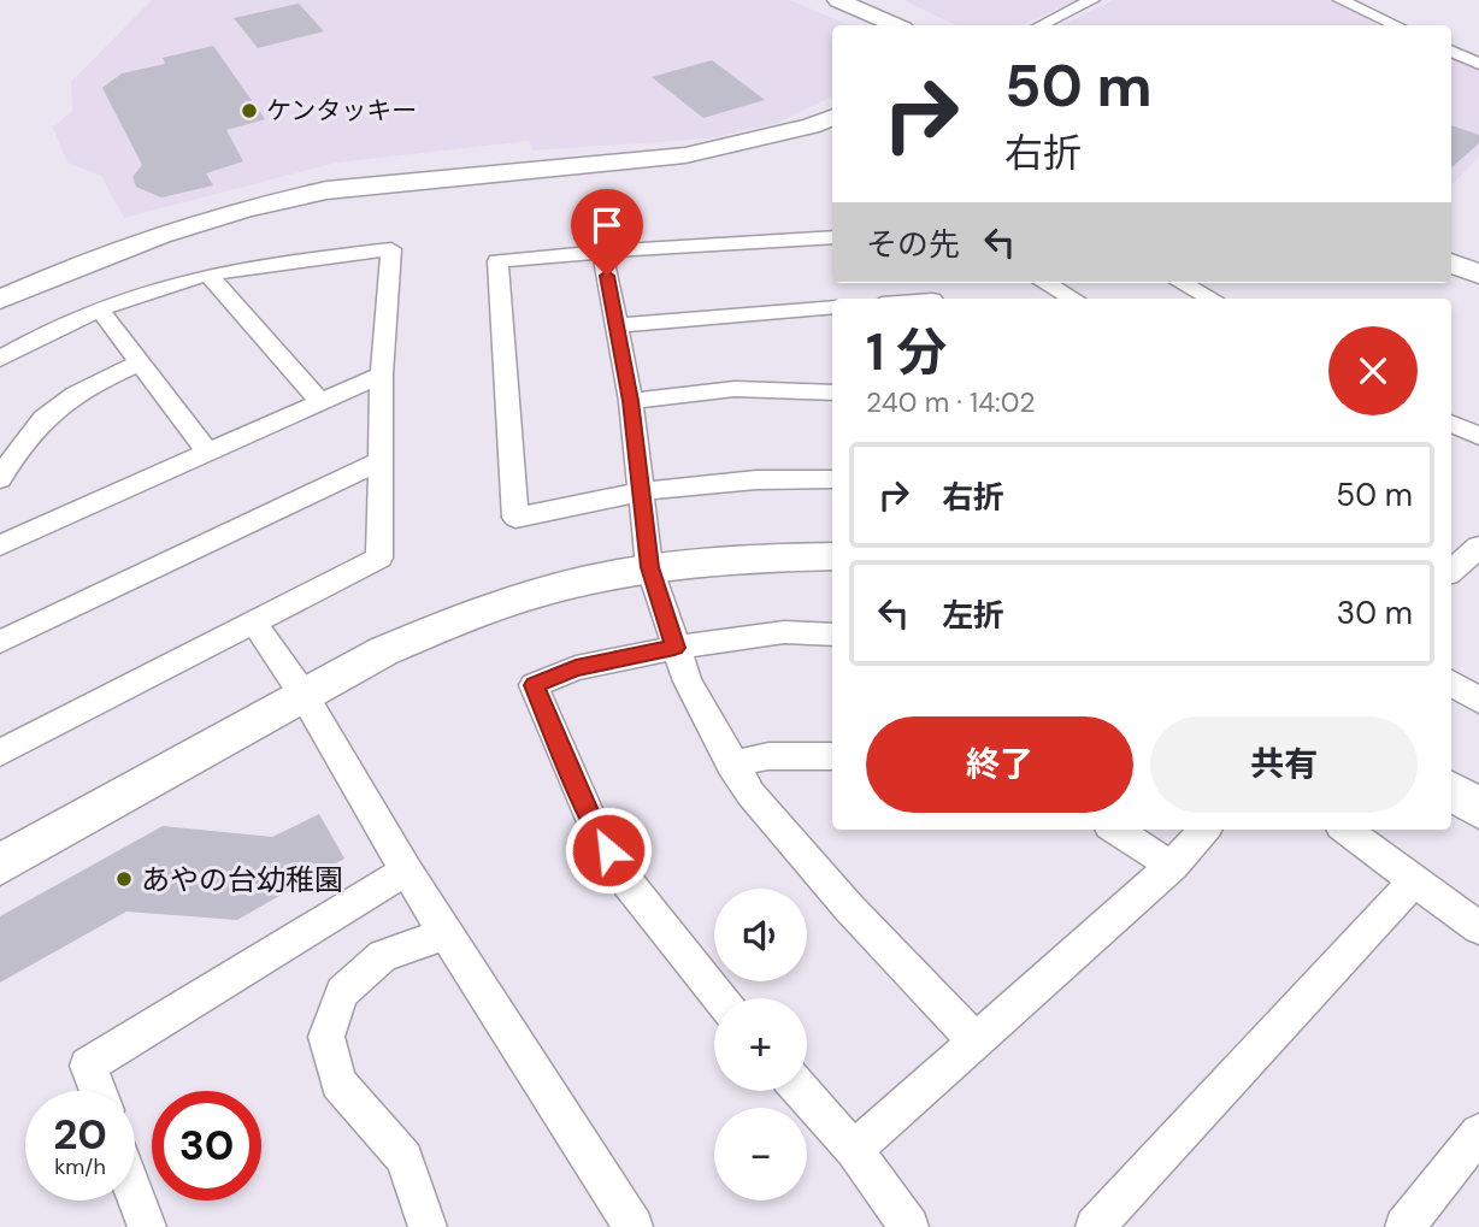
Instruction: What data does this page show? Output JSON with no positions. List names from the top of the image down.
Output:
{
  "places": ["ケンタッキー", "あやの台幼稚園"],
  "page": {
    "turn": ["50 m", "右折"],
    "then": "その先",
    "heading": ["1 分", "240 m · 14:02"],
    "list": [
      {
        "name": "右折",
        "value": "50 m"
      },
      {
        "name": "左折",
        "value": "30 m"
      }
    ],
    "buttons": ["終了", "共有"],
    "map_buttons": ["+", "−"],
    "speed": "20 km/h",
    "limit": "30"
  }
}
